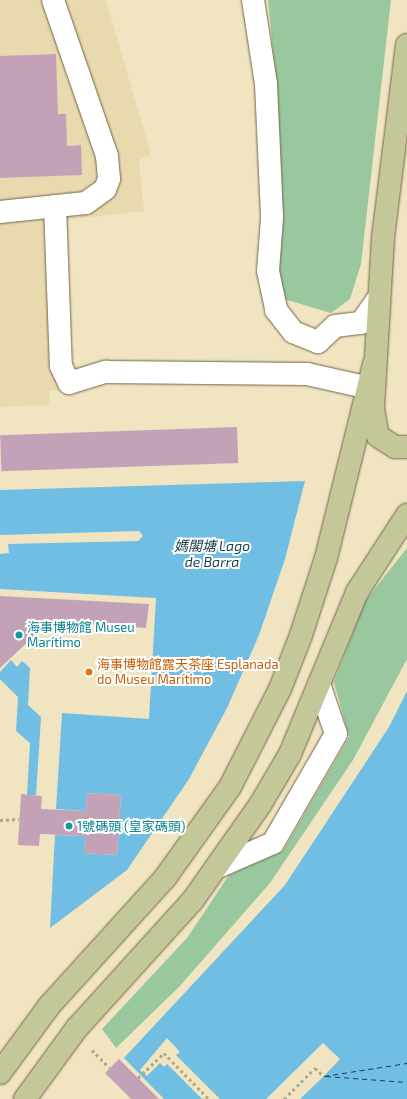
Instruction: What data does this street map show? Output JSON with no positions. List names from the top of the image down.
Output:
{
  "water": ["媽閣塘 Lago de Barra"],
  "places": ["海事博物館 Museu Marítimo", "海事博物館露天茶座 Esplanada do Museu Marítimo", "1號碼頭 (皇家碼頭)"]
}
